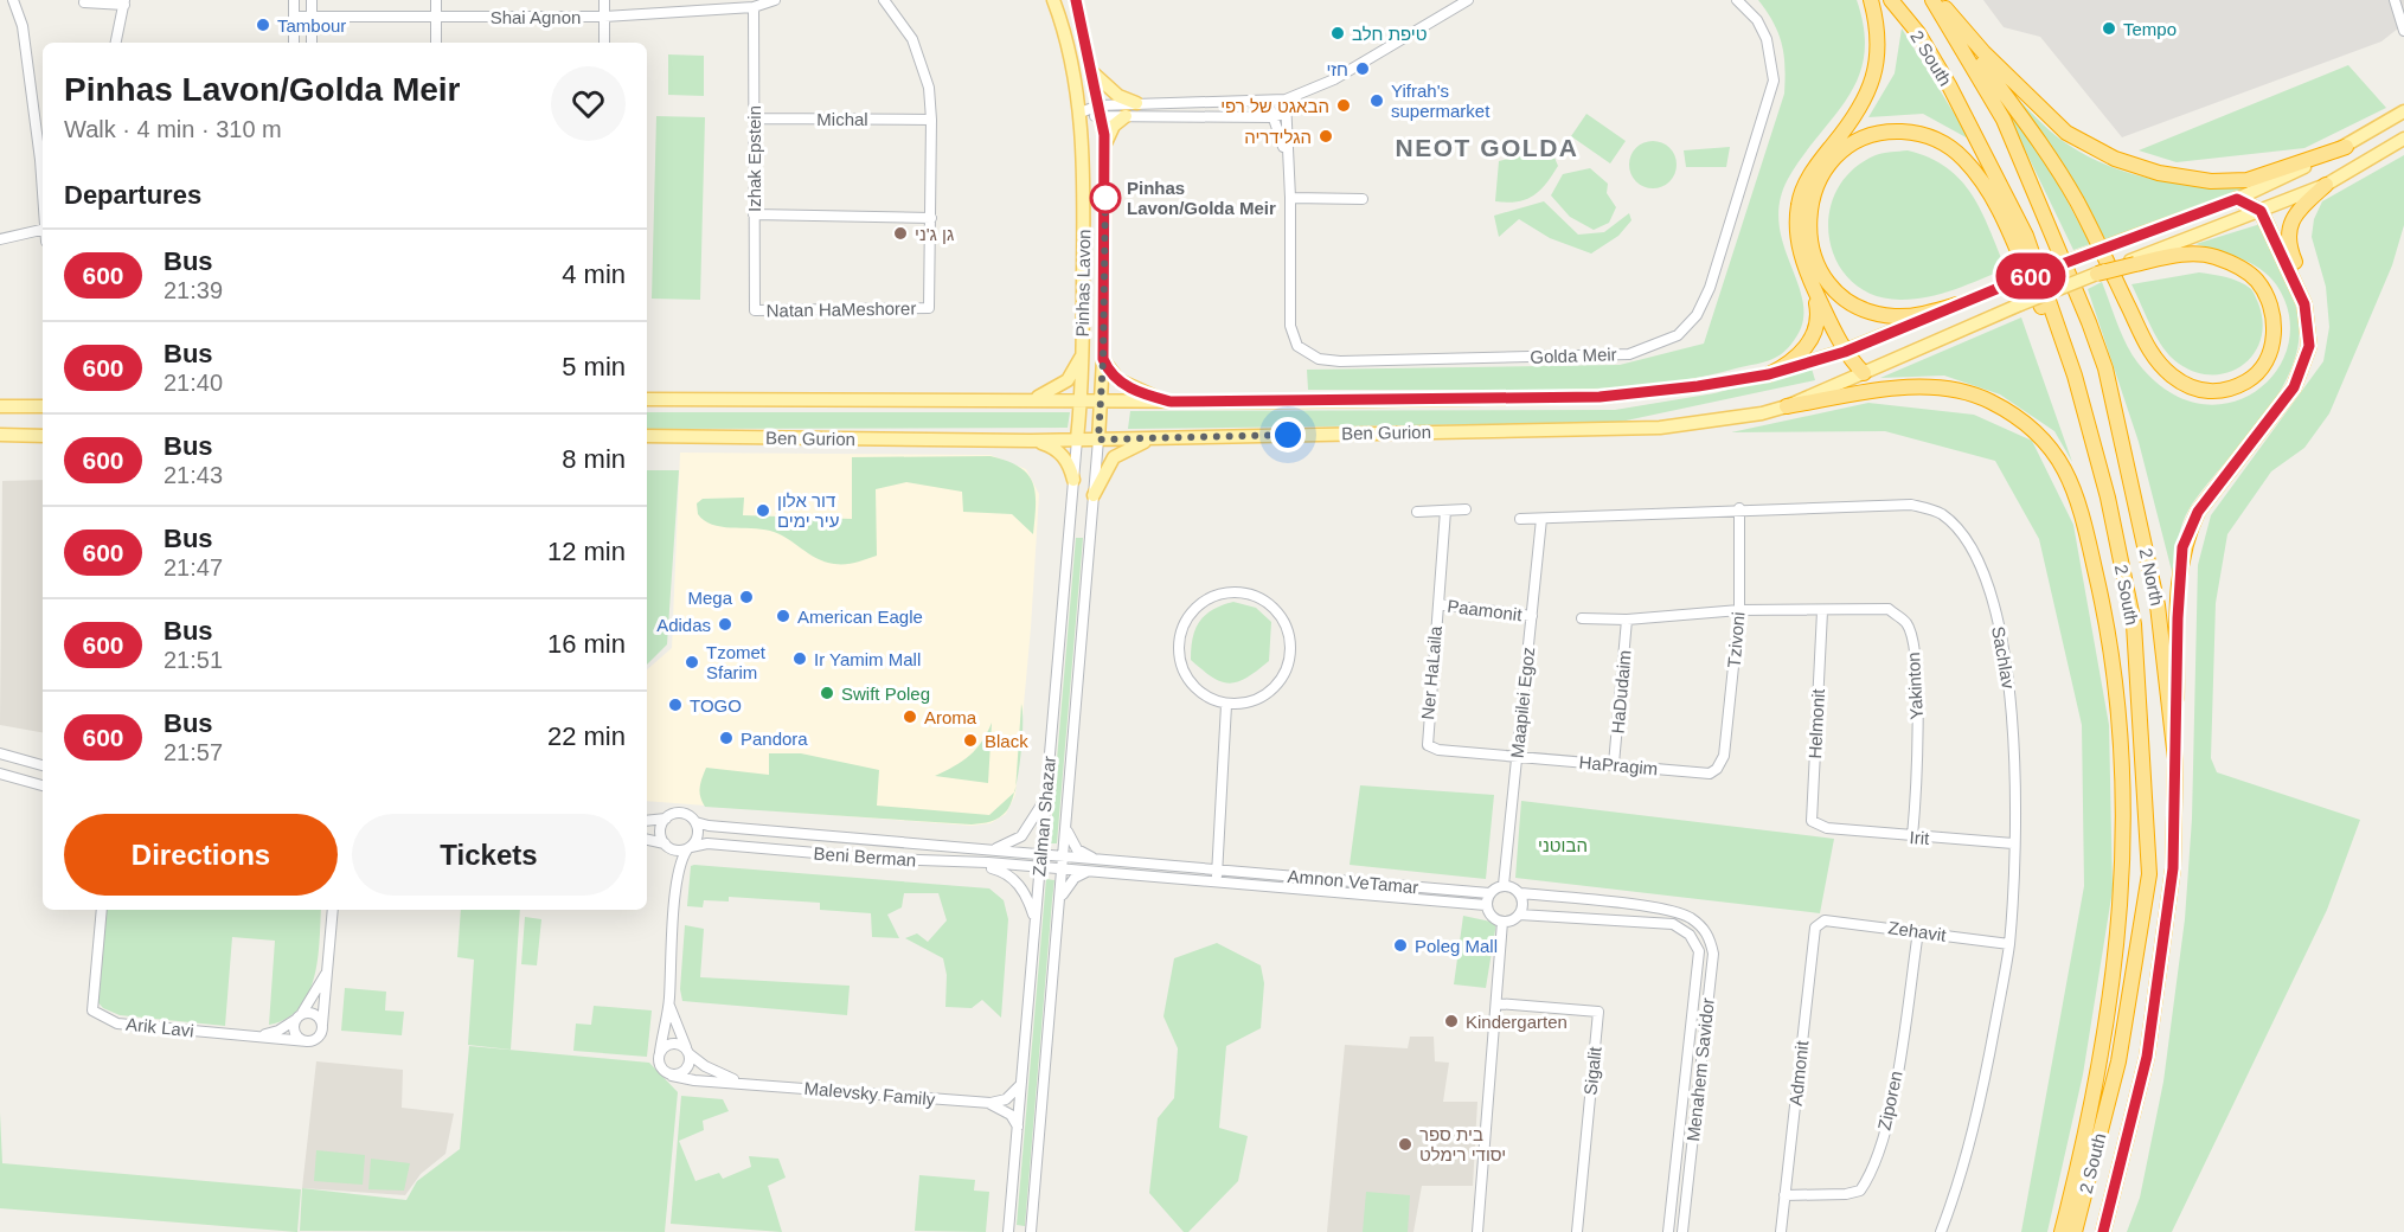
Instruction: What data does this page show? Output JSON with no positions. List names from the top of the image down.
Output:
{
  "streets": {
    "highway": ["2 South", "2 North"],
    "main road": ["Pinhas Lavon", "Ben Gurion", "Zalman Shazar"],
    "street": [
      "Shai Agnon",
      "Michal",
      "Izhak Epstein",
      "Natan HaMeshorer",
      "Golda Meir",
      "Paamonit",
      "Tzivoni",
      "Sachlav",
      "Ner HaLaila",
      "Yakinton",
      "HaDudaim",
      "Maapilei Egoz",
      "Helmonit",
      "HaPragim",
      "Irit",
      "Beni Berman",
      "Amnon VeTamar",
      "Zehavit",
      "Arik Lavi",
      "Menahem Savidor",
      "Sigalit",
      "Admonit",
      "Malevsky Family",
      "Ziporen"
    ]
  },
  "crossings": [
    ["Shai Agnon", "Izhak Epstein"],
    ["Michal", "Izhak Epstein"],
    ["Izhak Epstein", "Natan HaMeshorer"],
    ["Pinhas Lavon", "Ben Gurion"],
    ["Pinhas Lavon", "Zalman Shazar"],
    ["Ben Gurion", "Zalman Shazar"],
    ["Paamonit", "Ner HaLaila"],
    ["Paamonit", "Maapilei Egoz"],
    ["Tzivoni", "Sachlav"],
    ["Tzivoni", "Yakinton"],
    ["Tzivoni", "HaPragim"],
    ["Sachlav", "Maapilei Egoz"],
    ["Sachlav", "Irit"],
    ["Sachlav", "Zehavit"],
    ["Ner HaLaila", "Maapilei Egoz"],
    ["Ner HaLaila", "HaPragim"],
    ["Yakinton", "Helmonit"],
    ["Yakinton", "Irit"],
    ["HaDudaim", "HaPragim"],
    ["Maapilei Egoz", "HaPragim"],
    ["Maapilei Egoz", "Amnon VeTamar"],
    ["Maapilei Egoz", "Menahem Savidor"],
    ["Helmonit", "Irit"],
    ["Zalman Shazar", "Beni Berman"],
    ["Zalman Shazar", "Amnon VeTamar"],
    ["Beni Berman", "Amnon VeTamar"],
    ["Amnon VeTamar", "Menahem Savidor"],
    ["Zehavit", "Admonit"],
    ["Zehavit", "Ziporen"],
    ["Admonit", "Ziporen"]
  ],
  "districts": ["NEOT GOLDA"],
  "parks": ["הבוטני"],
  "places": [
    "Tambour",
    "Tempo",
    "טיפת חלב",
    "חזי",
    "Yifrah's supermarket",
    "הבאגט של רפי",
    "הגלידריה",
    "Pinhas Lavon/Golda Meir",
    "גן ג'ני",
    "דור אלון עיר ימים",
    "Mega",
    "American Eagle",
    "Adidas",
    "Ir Yamim Mall",
    "Tzomet Sfarim",
    "Swift Poleg",
    "TOGO",
    "Aroma",
    "Pandora",
    "Black",
    "Poleg Mall",
    "Kindergarten",
    "בית ספר יסודי רימלט"
  ],
  "lines": ["bus line 600"],
  "page": {
    "on_map": "600",
    "heading": [
      ["Pinhas Lavon/Golda Meir", "Walk · 4 min · 310 m"],
      "Departures"
    ],
    "list": [
      {
        "mark": "600",
        "name": "Bus",
        "note": "21:39",
        "value": "4 min"
      },
      {
        "mark": "600",
        "name": "Bus",
        "note": "21:40",
        "value": "5 min"
      },
      {
        "mark": "600",
        "name": "Bus",
        "note": "21:43",
        "value": "8 min"
      },
      {
        "mark": "600",
        "name": "Bus",
        "note": "21:47",
        "value": "12 min"
      },
      {
        "mark": "600",
        "name": "Bus",
        "note": "21:51",
        "value": "16 min"
      },
      {
        "mark": "600",
        "name": "Bus",
        "note": "21:57",
        "value": "22 min"
      }
    ],
    "buttons": ["Directions", "Tickets"]
  }
}
